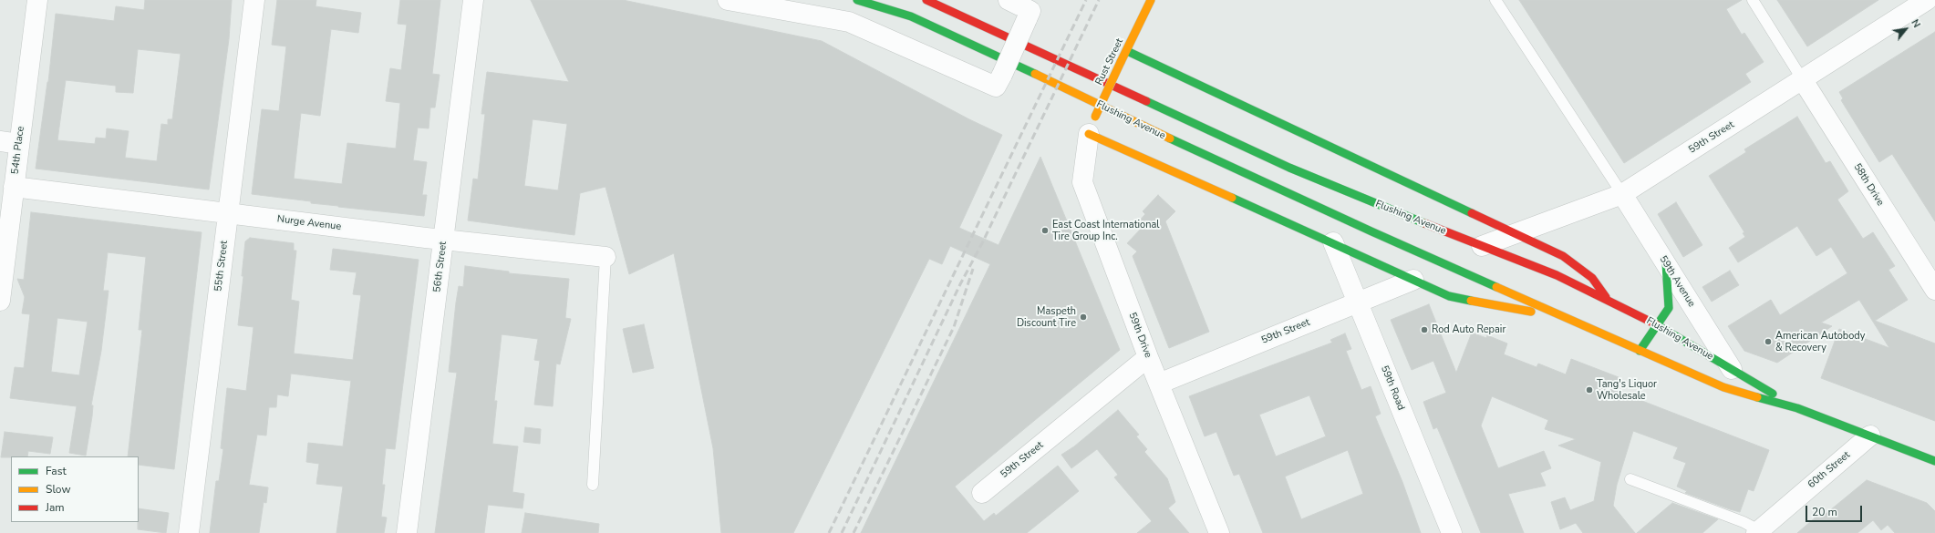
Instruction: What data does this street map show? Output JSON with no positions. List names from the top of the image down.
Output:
{
  "streets": {
    "main road": ["Rust Street", "Flushing Avenue"],
    "street": [
      "59th Street",
      "54th Place",
      "58th Drive",
      "Nurge Avenue",
      "55th Street",
      "56th Street",
      "59th Avenue",
      "59th Drive",
      "59th Road",
      "60th Street"
    ]
  },
  "crossings": [
    ["Rust Street", "59th Drive"],
    ["Flushing Avenue", "59th Street"],
    ["Flushing Avenue", "59th Avenue"],
    ["Flushing Avenue", "60th Street"],
    ["59th Street", "58th Drive"],
    ["59th Street", "59th Avenue"],
    ["59th Street", "59th Drive"],
    ["59th Street", "59th Road"],
    ["54th Place", "Nurge Avenue"],
    ["Nurge Avenue", "55th Street"],
    ["Nurge Avenue", "56th Street"]
  ],
  "places": [
    "East Coast International Tire Group Inc.",
    "Maspeth Discount Tire",
    "Rod Auto Repair",
    "American Autobody & Recovery",
    "Tang's Liquor Wholesale"
  ],
  "legend": ["Fast", "Slow", "Jam"],
  "scale_bar": "20 m",
  "north": "top right"
}
